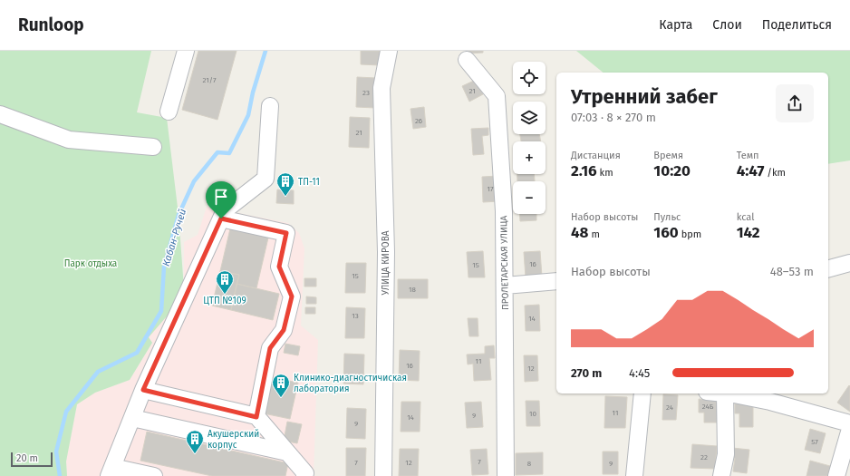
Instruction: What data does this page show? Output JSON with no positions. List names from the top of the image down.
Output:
{
  "streets": {
    "street": ["УЛИЦА КИРОВА", "ПРОЛЕТАРСКАЯ УЛИЦА"]
  },
  "water": ["Кабан-Ручей"],
  "parks": ["Парк отдыха"],
  "places": {
    "building": [
      "ТП-11",
      "ЦТП №109",
      "Клинико-диагностичиская лаборатория",
      "Акушерский корпус"
    ]
  },
  "house_numbers": [
    "21/7",
    "21",
    "23",
    "26",
    "21",
    "17",
    "16",
    "15",
    "15",
    "18",
    "13",
    "14",
    "11",
    "16",
    "12",
    "24Б",
    "24",
    "11",
    "10",
    "9",
    "14",
    "9",
    "57",
    "22",
    "7",
    "7",
    "12",
    "8",
    "9"
  ],
  "scale_bar": "20 m",
  "page": {
    "header": "Runloop",
    "nav": ["Карта", "Слои", "Поделиться"],
    "map_buttons": ["+", "−"],
    "heading": ["Утренний забег", "07:03 · 8 × 270 m"],
    "stats": [
      ["Дистанция", "2.16 km"],
      ["Время", "10:20"],
      ["Темп", "4:47 /km"],
      ["Набор высоты", "48 m"],
      ["Пульс", "160 bpm"],
      ["kcal", "142"]
    ],
    "chart": ["Набор высоты", "48–53 m"],
    "list": [
      {
        "name": "270 m",
        "note": "4:45"
      }
    ],
    "scale": "20 m"
  }
}
